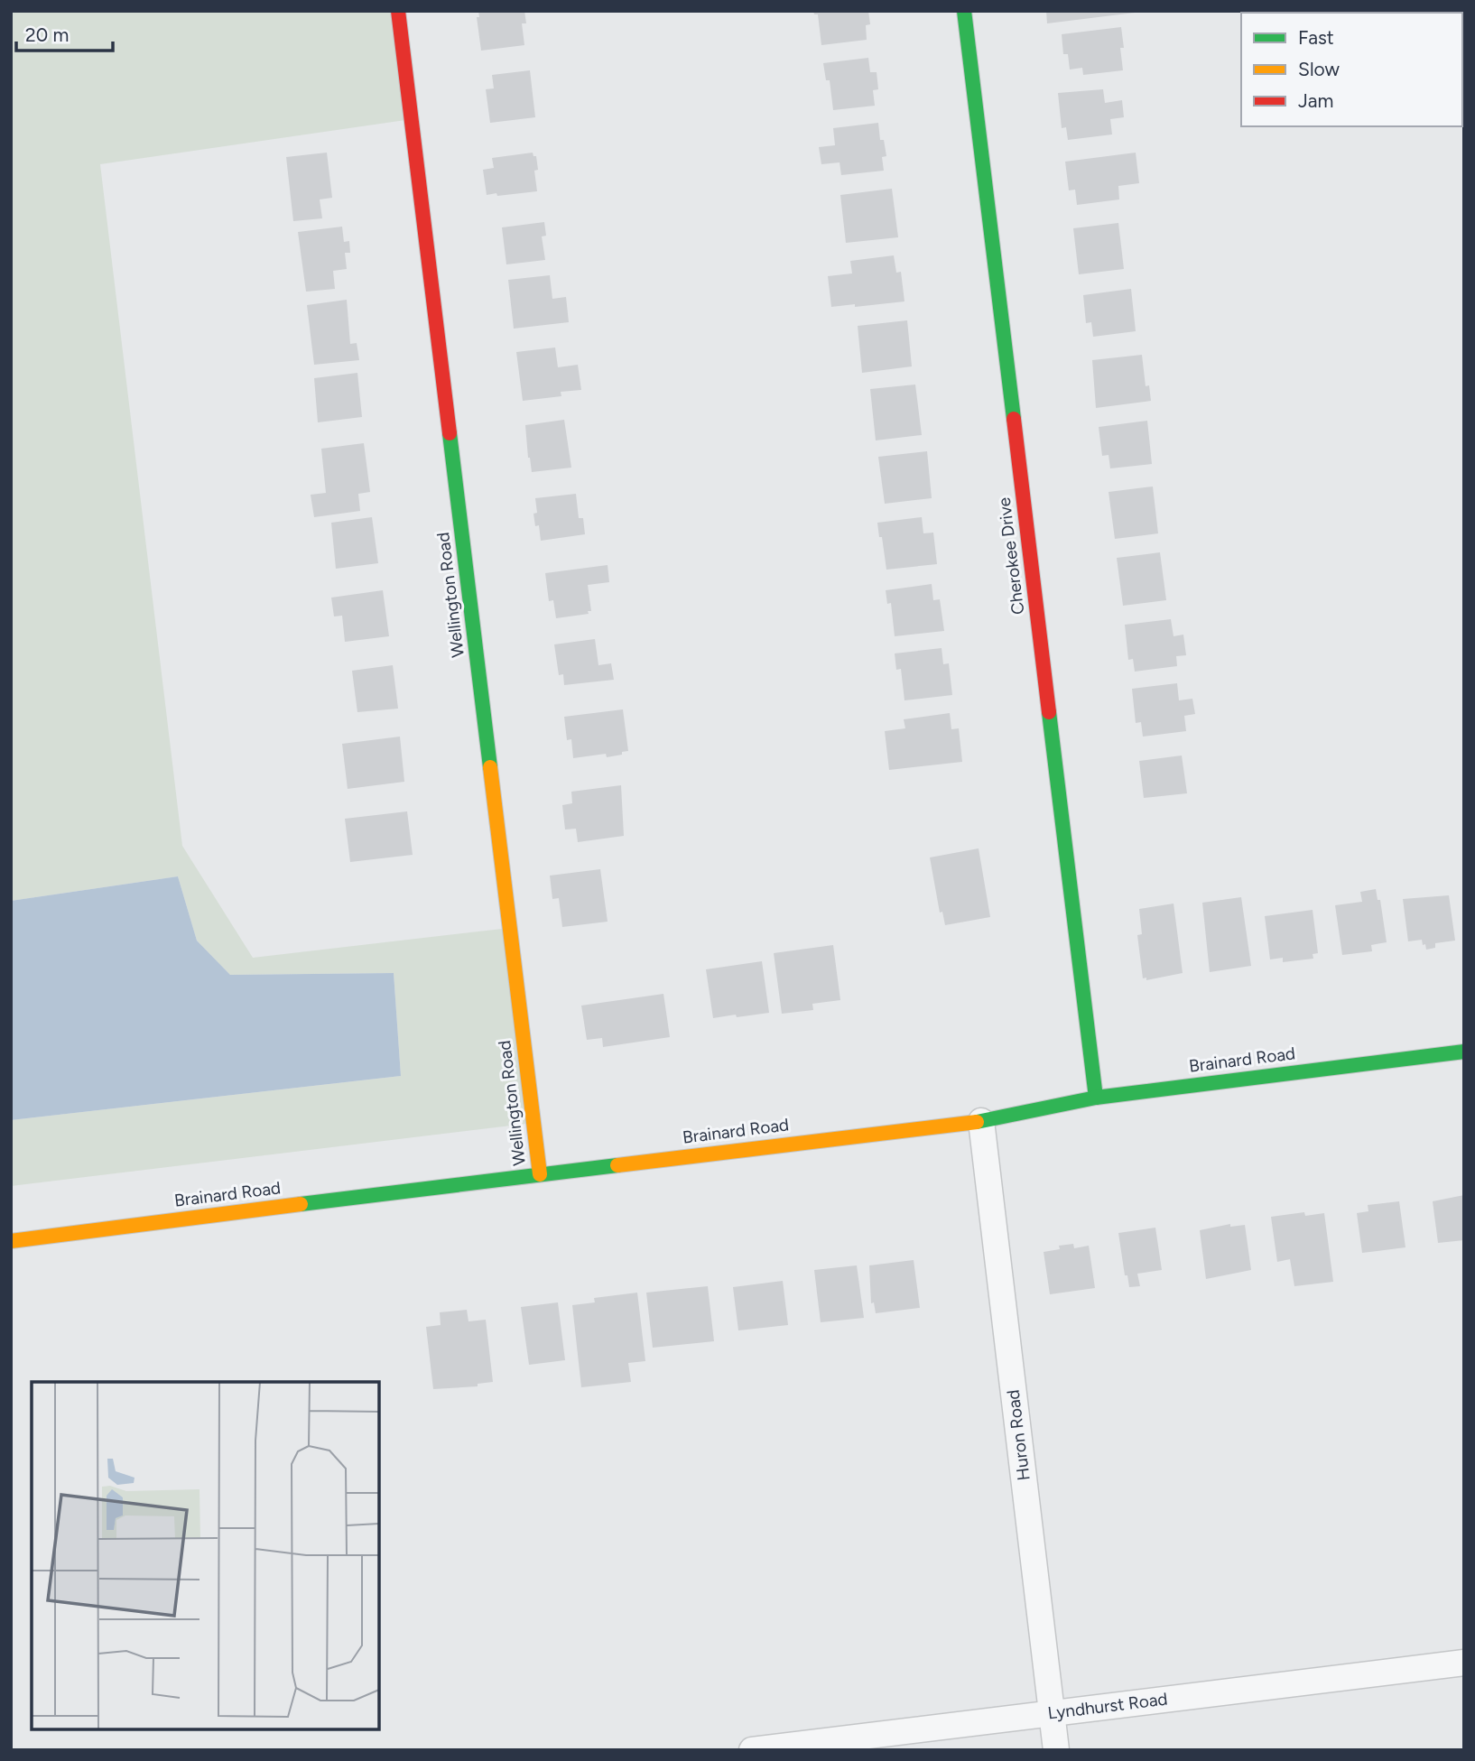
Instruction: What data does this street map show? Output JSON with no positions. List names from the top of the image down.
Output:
{
  "streets": {
    "street": [
      "Cherokee Drive",
      "Wellington Road",
      "Brainard Road",
      "Huron Road",
      "Lyndhurst Road"
    ]
  },
  "crossings": [
    ["Cherokee Drive", "Brainard Road"],
    ["Wellington Road", "Brainard Road"],
    ["Brainard Road", "Huron Road"],
    ["Huron Road", "Lyndhurst Road"]
  ],
  "legend": ["Fast", "Slow", "Jam"],
  "scale_bar": "20 m"
}
